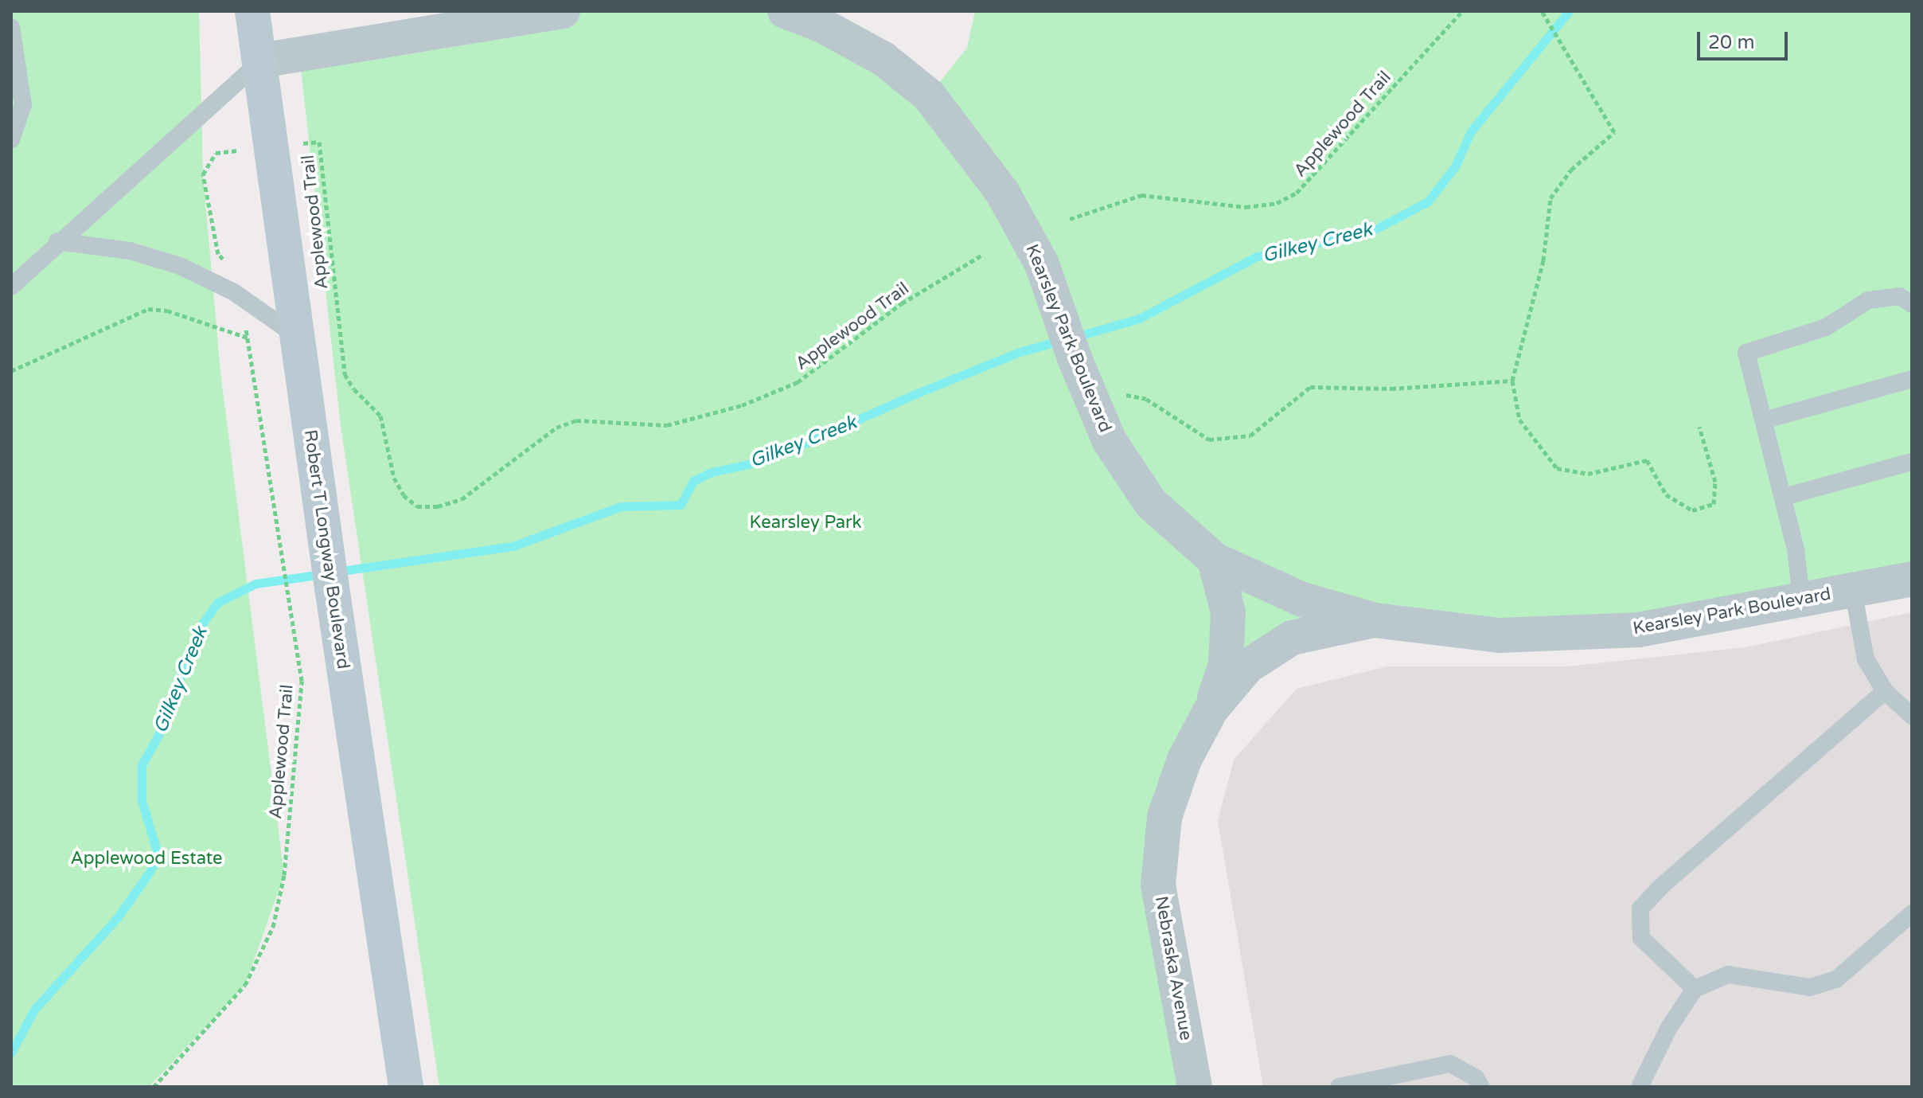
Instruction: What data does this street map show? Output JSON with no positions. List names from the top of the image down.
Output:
{
  "streets": {
    "street": ["Kearsley Park Boulevard", "Robert T Longway Boulevard", "Nebraska Avenue"],
    "path": ["Applewood Trail"]
  },
  "crossings": [
    ["Applewood Trail", "Robert T Longway Boulevard"],
    ["Kearsley Park Boulevard", "Nebraska Avenue"]
  ],
  "water": ["Gilkey Creek"],
  "parks": ["Kearsley Park", "Applewood Estate"],
  "scale_bar": "20 m"
}
